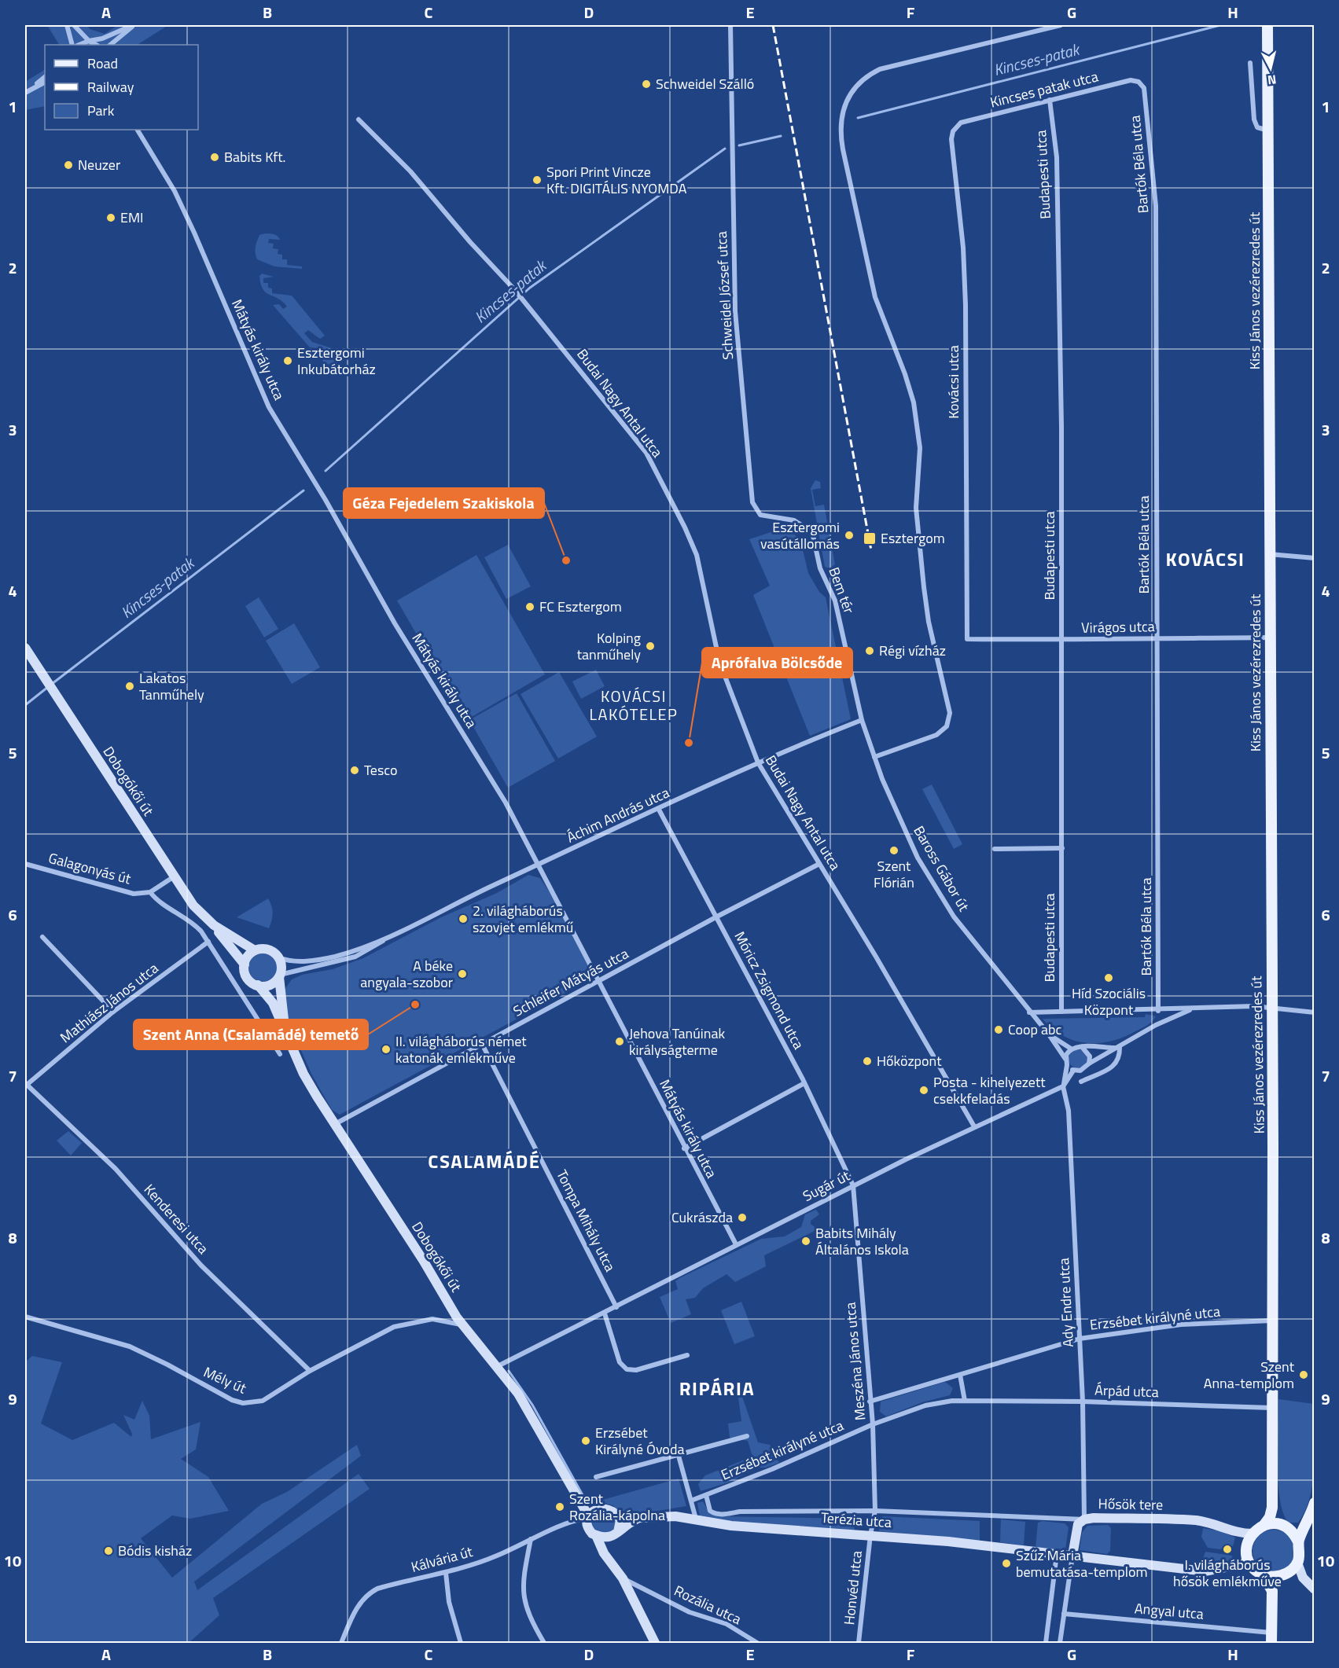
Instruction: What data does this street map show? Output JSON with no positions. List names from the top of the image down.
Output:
{
  "streets": {
    "main road": [
      "Kiss János vezérezredes út",
      "Dobogókői út",
      "Hősök tere",
      "Terézia utca"
    ],
    "street": [
      "Kincses patak utca",
      "Bartók Béla utca",
      "Budapesti utca",
      "Schweidel József utca",
      "Mátyás király utca",
      "Kovácsi utca",
      "Budai Nagy Antal utca",
      "Bem tér",
      "Virágos utca",
      "Áchim András utca",
      "Galagonyás út",
      "Baross Gábor út",
      "Schleifer Mátyás utca",
      "Móricz Zsigmond utca",
      "Mathiász János utca",
      "Sugár út",
      "Kenderesi utca",
      "Tompa Mihály utca",
      "Ady Endre utca",
      "Erzsébet királyné utca",
      "Meszéna János utca",
      "Mély út",
      "Árpád utca",
      "Kálvária út",
      "Honvéd utca",
      "Rozália utca",
      "Angyal utca"
    ]
  },
  "crossings": [
    ["Kincses patak utca", "Bartók Béla utca"],
    ["Kincses patak utca", "Budapesti utca"],
    ["Kincses patak utca", "Kovácsi utca"],
    ["Bartók Béla utca", "Virágos utca"],
    ["Budapesti utca", "Virágos utca"],
    ["Kiss János vezérezredes út", "Virágos utca"],
    ["Kiss János vezérezredes út", "Erzsébet királyné utca"],
    ["Kiss János vezérezredes út", "Árpád utca"],
    ["Schweidel József utca", "Bem tér"],
    ["Mátyás király utca", "Áchim András utca"],
    ["Mátyás király utca", "Schleifer Mátyás utca"],
    ["Mátyás király utca", "Sugár út"],
    ["Kovácsi utca", "Virágos utca"],
    ["Budai Nagy Antal utca", "Áchim András utca"],
    ["Budai Nagy Antal utca", "Schleifer Mátyás utca"],
    ["Budai Nagy Antal utca", "Sugár út"],
    ["Bem tér", "Áchim András utca"],
    ["Bem tér", "Baross Gábor út"],
    ["Dobogókői út", "Áchim András utca"],
    ["Dobogókői út", "Schleifer Mátyás utca"],
    ["Dobogókői út", "Sugár út"],
    ["Dobogókői út", "Mély út"],
    ["Dobogókői út", "Terézia utca"],
    ["Dobogókői út", "Kálvária út"],
    ["Áchim András utca", "Baross Gábor út"],
    ["Áchim András utca", "Móricz Zsigmond utca"],
    ["Schleifer Mátyás utca", "Móricz Zsigmond utca"],
    ["Schleifer Mátyás utca", "Tompa Mihály utca"],
    ["Móricz Zsigmond utca", "Sugár út"],
    ["Móricz Zsigmond utca", "Meszéna János utca"],
    ["Mathiász János utca", "Kenderesi utca"],
    ["Sugár út", "Tompa Mihály utca"],
    ["Sugár út", "Ady Endre utca"],
    ["Sugár út", "Meszéna János utca"],
    ["Kenderesi utca", "Mély út"],
    ["Ady Endre utca", "Erzsébet királyné utca"],
    ["Ady Endre utca", "Árpád utca"],
    ["Ady Endre utca", "Hősök tere"],
    ["Ady Endre utca", "Terézia utca"],
    ["Erzsébet királyné utca", "Meszéna János utca"],
    ["Erzsébet királyné utca", "Árpád utca"],
    ["Erzsébet királyné utca", "Terézia utca"],
    ["Meszéna János utca", "Terézia utca"],
    ["Meszéna János utca", "Honvéd utca"],
    ["Hősök tere", "Terézia utca"],
    ["Terézia utca", "Kálvária út"],
    ["Terézia utca", "Honvéd utca"]
  ],
  "districts": [
    "KOVÁCSI",
    "KOVÁCSI LAKÓTELEP",
    "CSALAMÁDÉ",
    "RIPÁRIA"
  ],
  "water": ["Kincses-patak"],
  "places": {
    "other": [
      "Schweidel Szálló",
      "Babits Kft.",
      "Neuzer",
      "Spori Print Vincze Kft. DIGITÁLIS NYOMDA",
      "EMI",
      "Esztergomi Inkubátorház",
      "Esztergomi vasútállomás",
      "Géza Fejedelem Szakiskola",
      "FC Esztergom",
      "Kolping tanműhely",
      "Régi vízház",
      "Lakatos Tanműhely",
      "Aprófalva Bölcsőde",
      "Tesco",
      "Szent Flórián",
      "2. világháborús szovjet emlékmű",
      "A béke angyala-szobor",
      "Híd Szociális Központ",
      "Szent Anna (Csalamádé) temető",
      "Coop abc",
      "Jehova Tanúinak királyságterme",
      "II. világháborús német katonák emlékműve",
      "Hőközpont",
      "Posta - kihelyezett csekkfeladás",
      "Cukrászda",
      "Babits Mihály Általános Iskola",
      "Szent Anna-templom",
      "Erzsébet Királyné Óvoda",
      "Szent Rozália-kápolna",
      "I. világháborús hősök emlékműve",
      "Bódis kisház",
      "Szűz Mária bemutatása-templom"
    ],
    "transit": ["Esztergom"]
  },
  "legend": ["Road", "Railway", "Park"],
  "north": "bottom",
  "grid": {
    "columns": [
      "A",
      "B",
      "C",
      "D",
      "E",
      "F",
      "G",
      "H"
    ],
    "rows": [
      "1",
      "2",
      "3",
      "4",
      "5",
      "6",
      "7",
      "8",
      "9",
      "10"
    ]
  }
}
